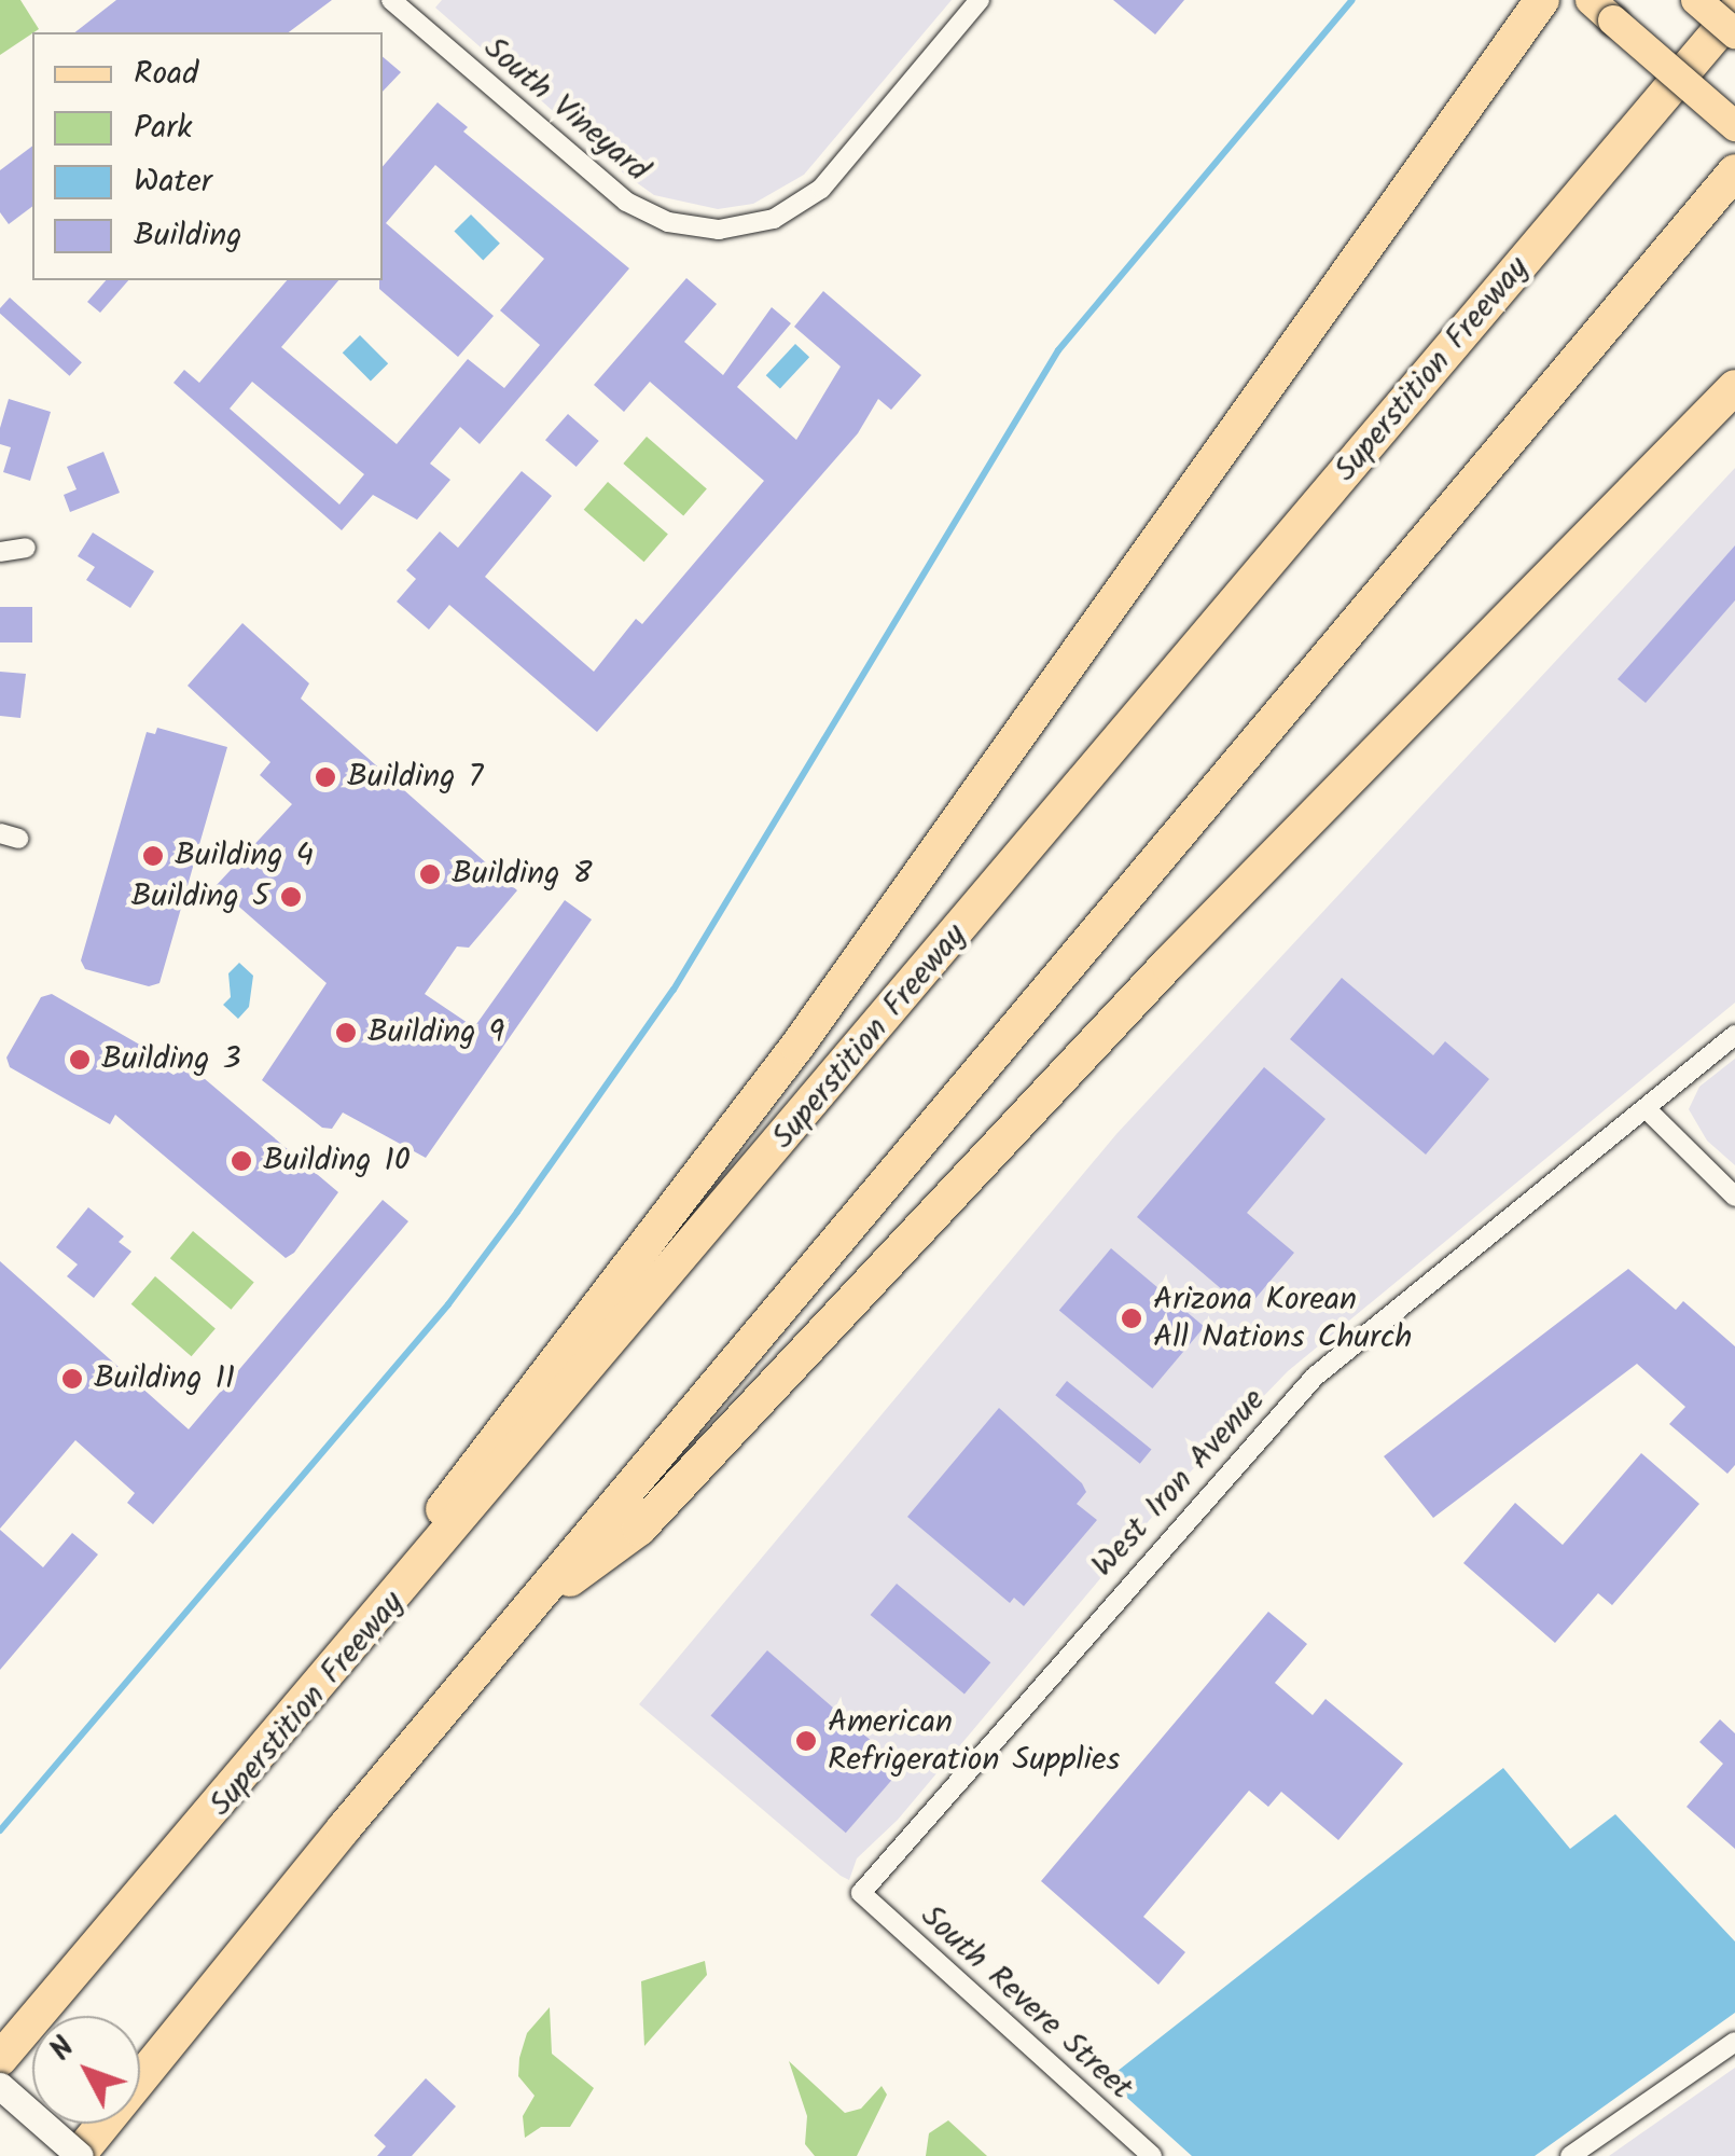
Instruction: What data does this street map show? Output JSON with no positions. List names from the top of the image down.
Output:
{
  "streets": {
    "highway": ["Superstition Freeway"],
    "street": ["South Vineyard", "West Iron Avenue", "South Revere Street"]
  },
  "crossings": [
    ["West Iron Avenue", "South Revere Street"]
  ],
  "places": [
    "Building 7",
    "Building 4",
    "Building 8",
    "Building 5",
    "Building 9",
    "Building 3",
    "Building 10",
    "Arizona Korean All Nations Church",
    "Building 11",
    "American Refrigeration Supplies"
  ],
  "legend": [
    "Road",
    "Park",
    "Water",
    "Building"
  ],
  "north": "top left"
}
